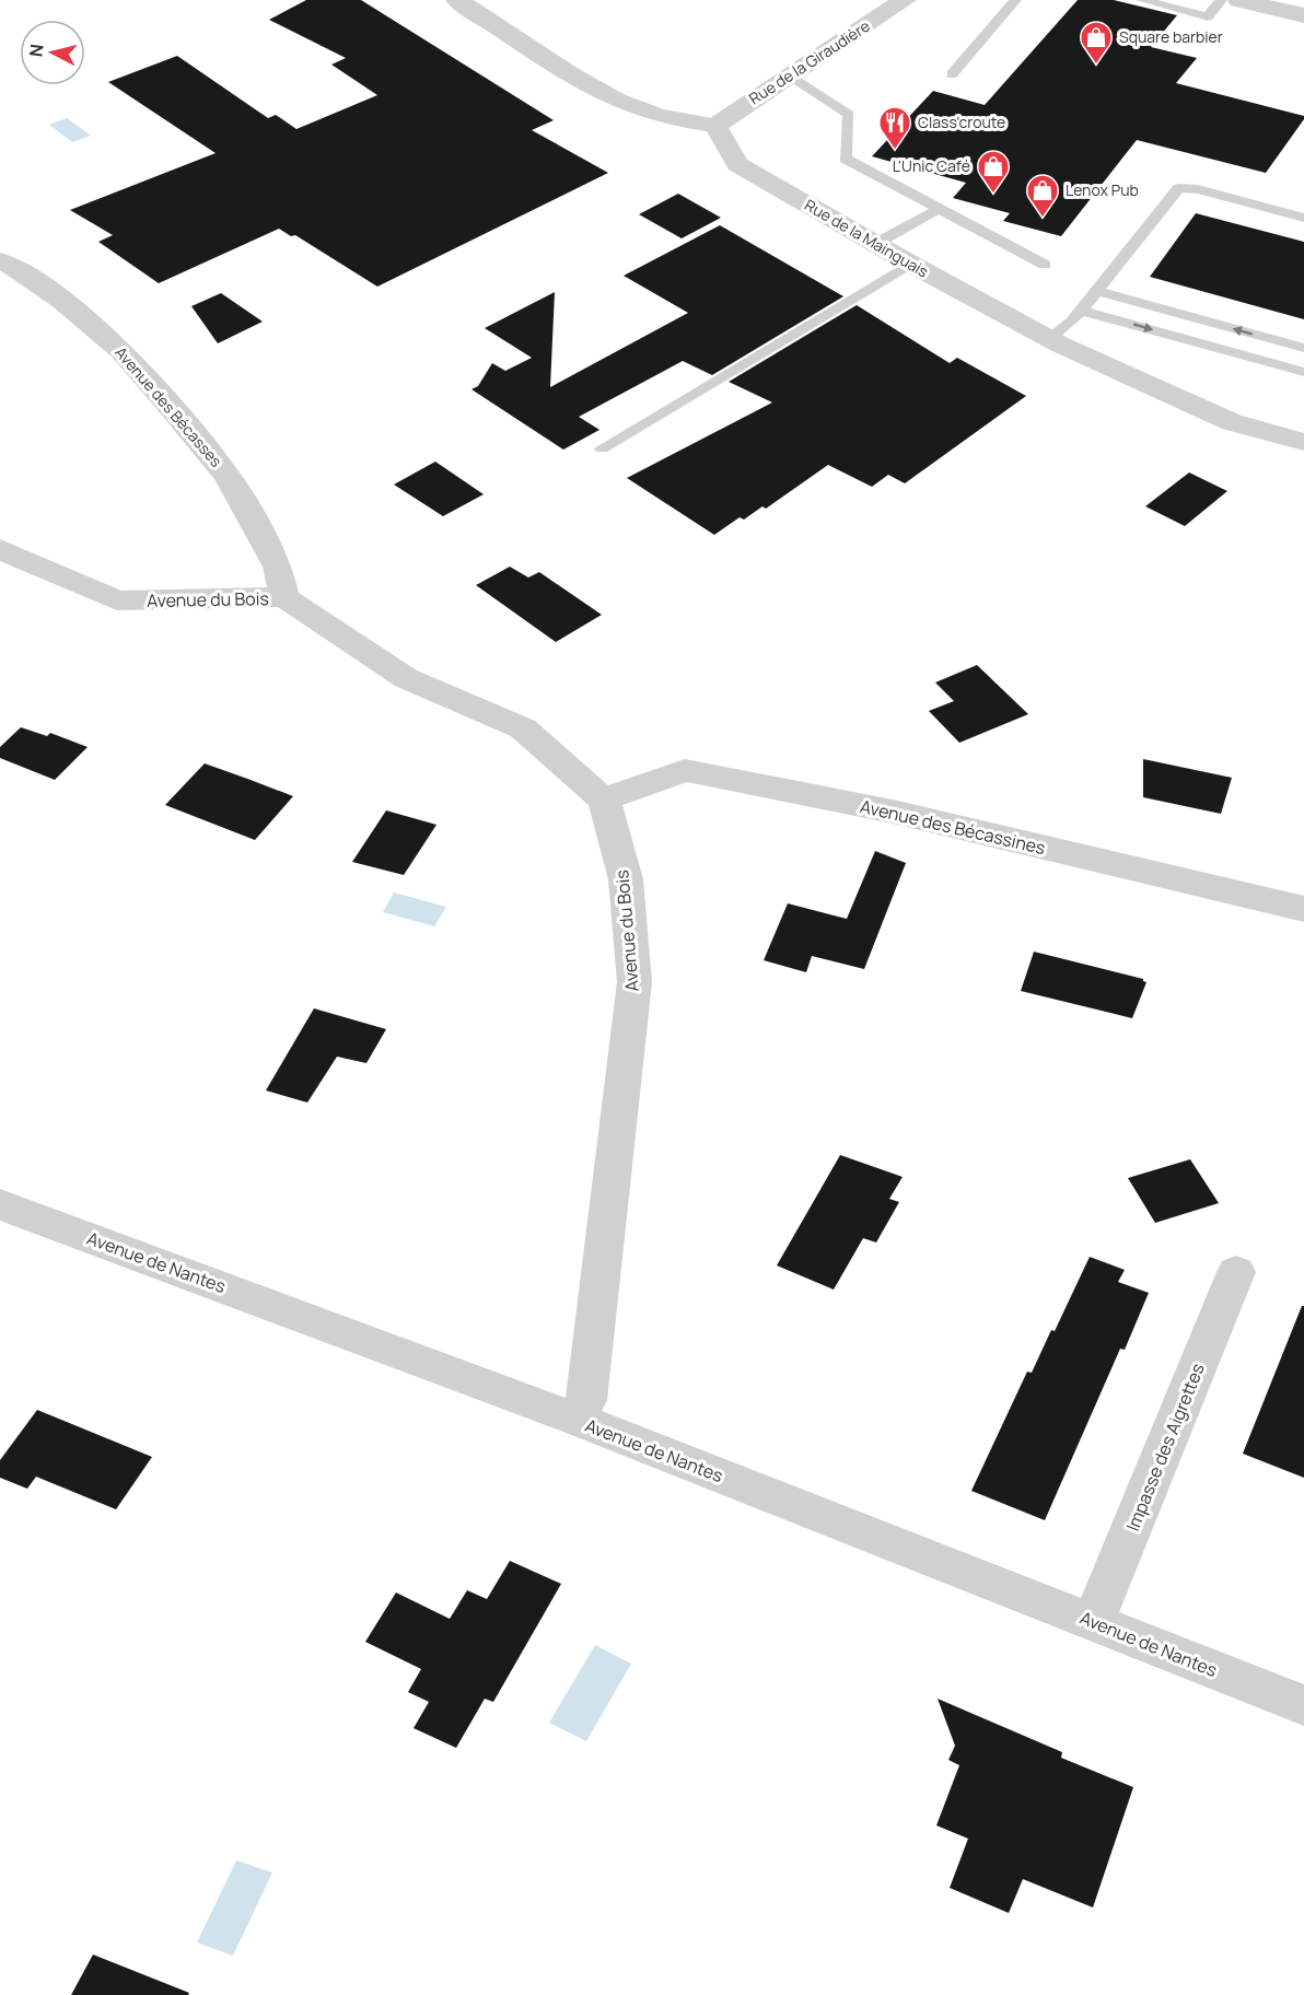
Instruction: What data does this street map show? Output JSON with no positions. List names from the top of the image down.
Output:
{
  "streets": {
    "street": [
      "Rue de la Giraudière",
      "Rue de la Mainguais",
      "Avenue des Bécasses",
      "Avenue du Bois",
      "Avenue des Bécassines",
      "Avenue de Nantes",
      "Impasse des Aigrettes"
    ]
  },
  "crossings": [
    ["Rue de la Giraudière", "Rue de la Mainguais"],
    ["Avenue des Bécasses", "Avenue du Bois"],
    ["Avenue du Bois", "Avenue des Bécassines"],
    ["Avenue du Bois", "Avenue de Nantes"],
    ["Avenue de Nantes", "Impasse des Aigrettes"]
  ],
  "places": {
    "shop": ["Square barbier", "L'Unic Café", "Lenox Pub"],
    "restaurant": ["Class'croute"]
  },
  "north": "left"
}
